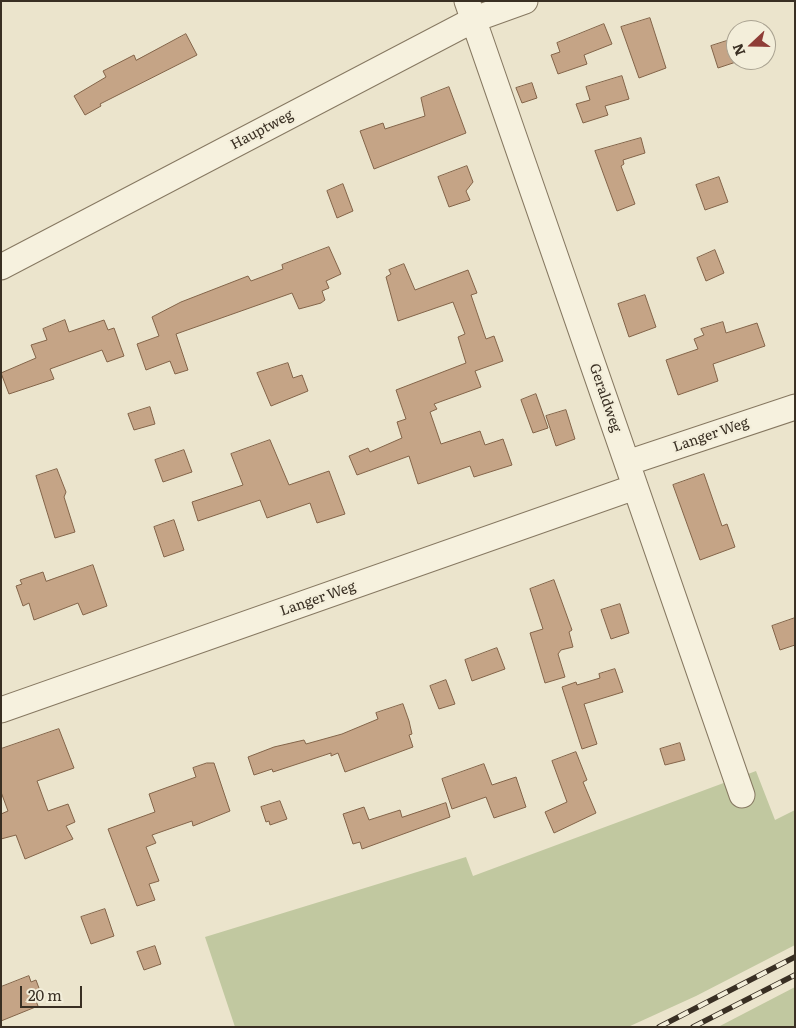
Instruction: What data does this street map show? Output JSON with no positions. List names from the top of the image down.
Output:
{
  "streets": {
    "street": ["Hauptweg", "Geraldweg", "Langer Weg"]
  },
  "crossings": [
    ["Hauptweg", "Geraldweg"],
    ["Geraldweg", "Langer Weg"]
  ],
  "scale_bar": "20 m",
  "north": "left"
}
